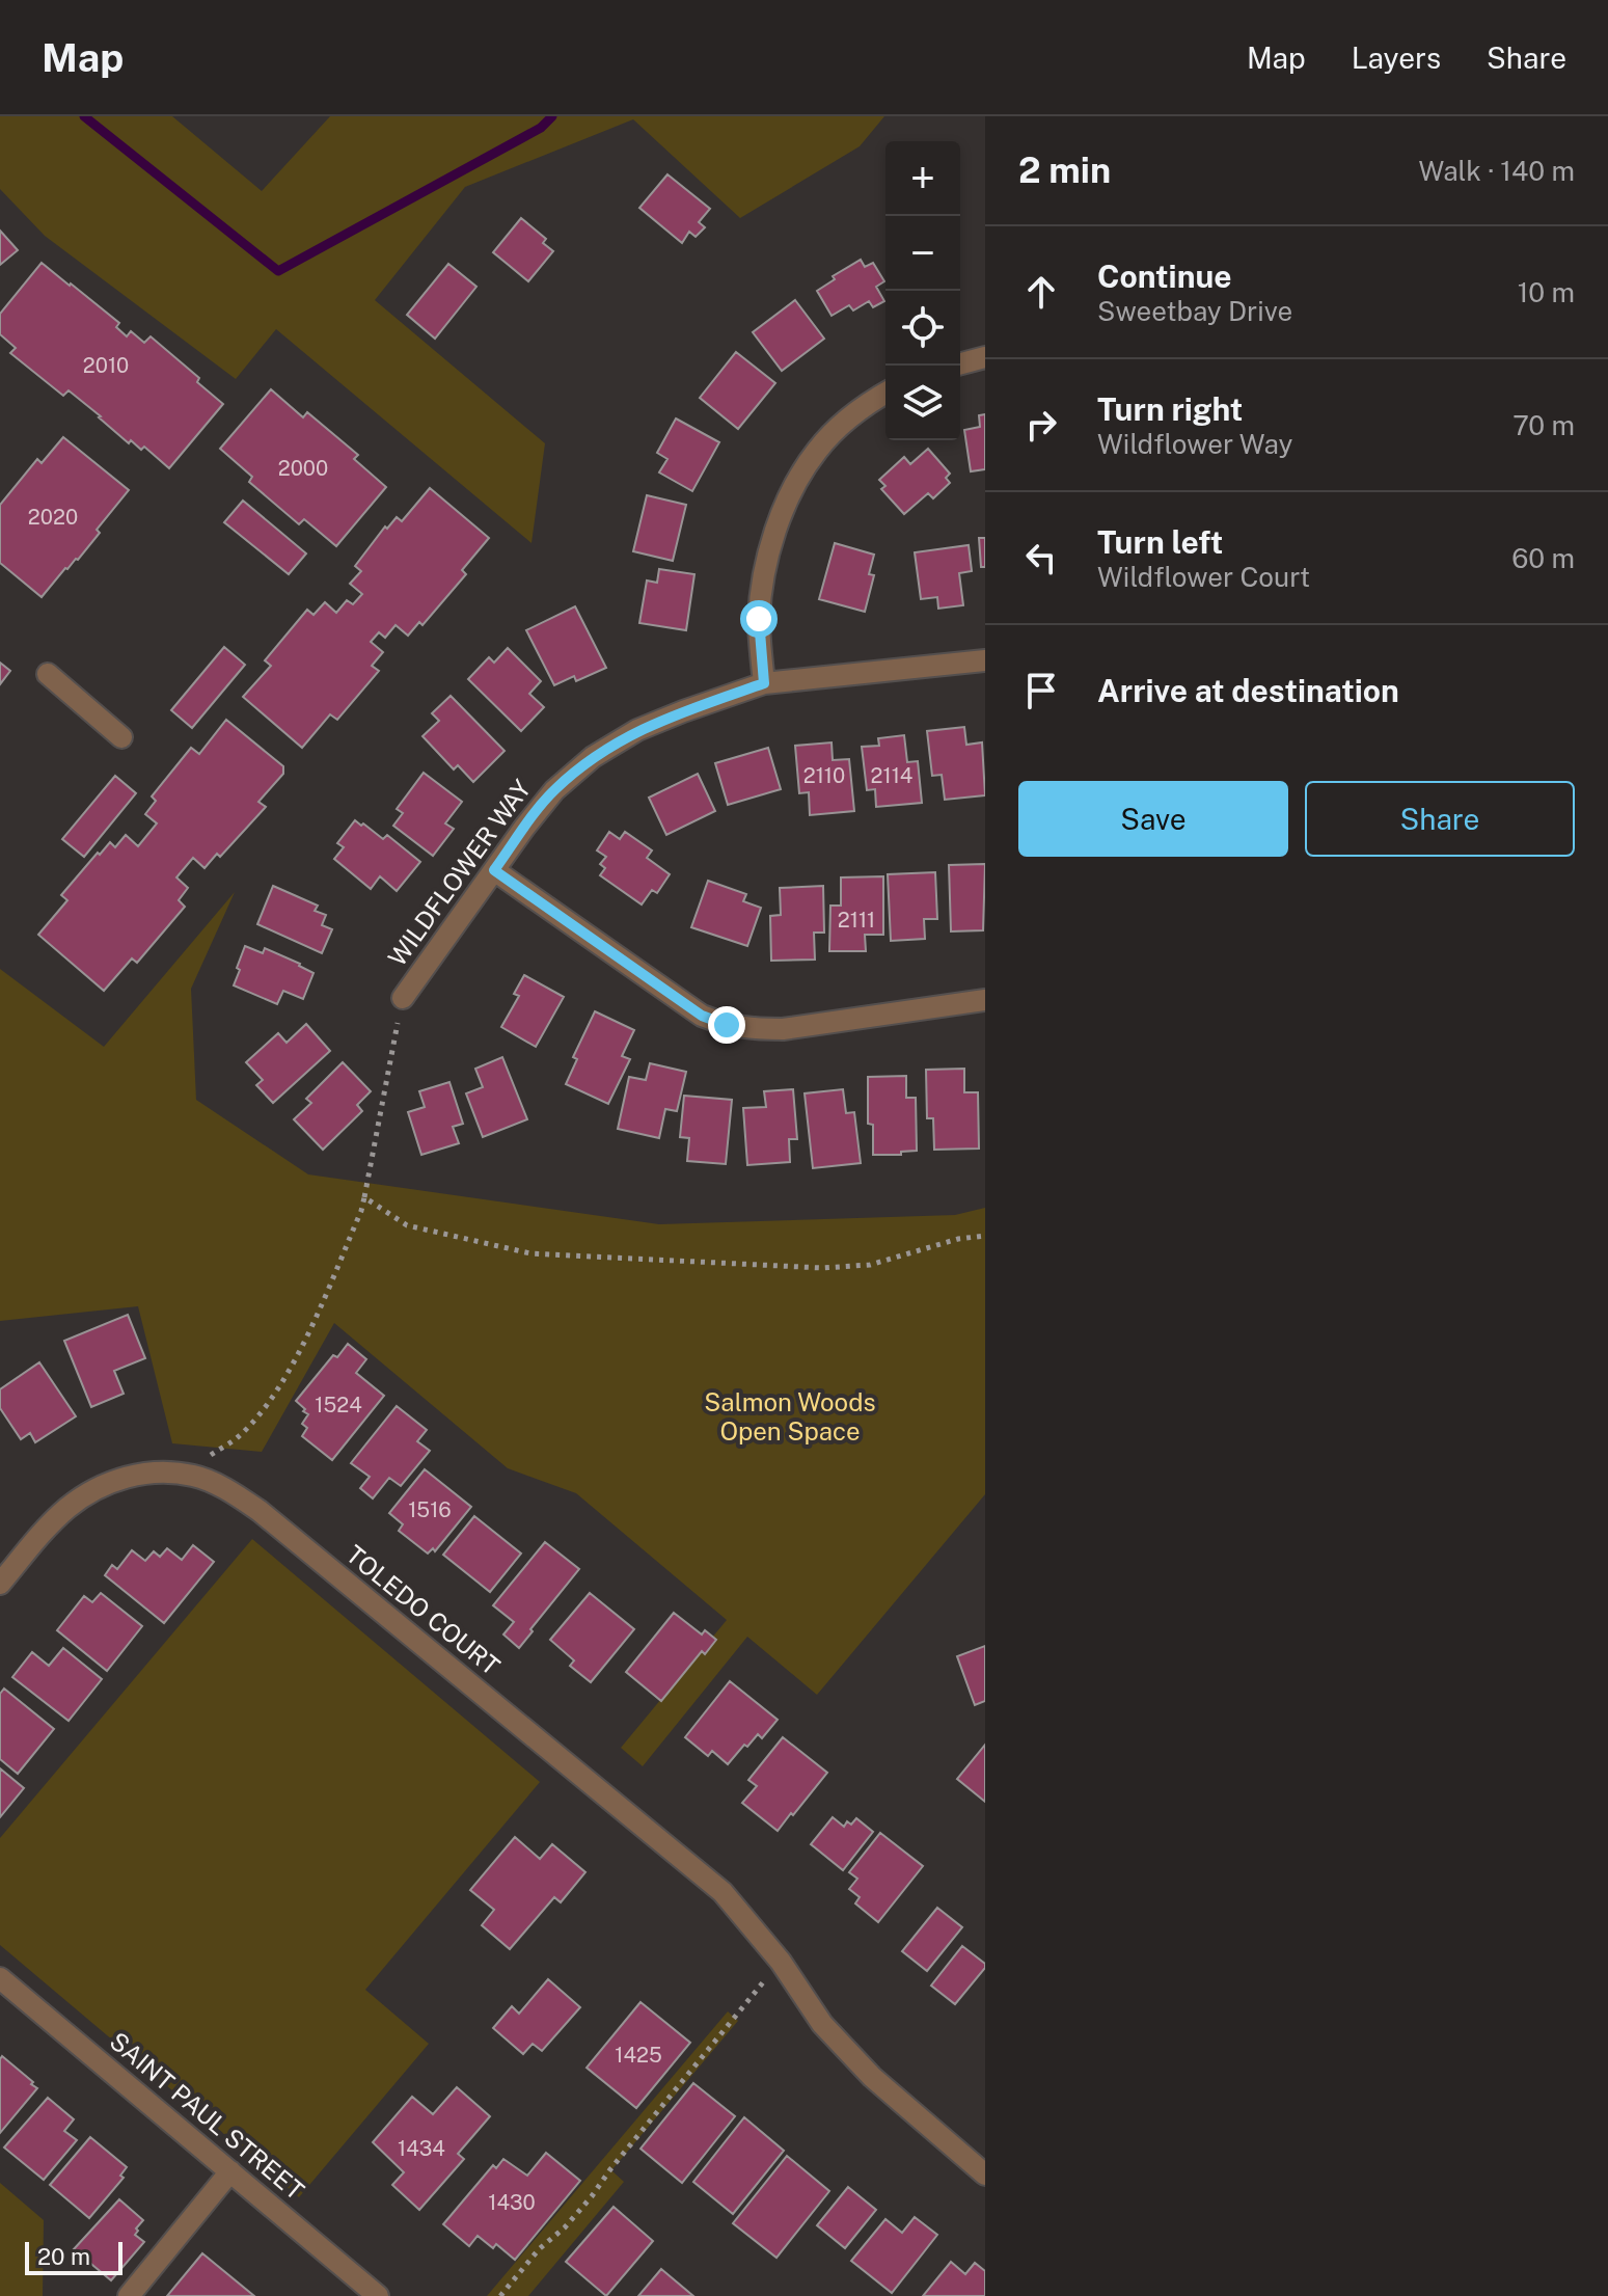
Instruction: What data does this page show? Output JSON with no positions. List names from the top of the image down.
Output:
{
  "streets": {
    "street": ["WILDFLOWER WAY", "TOLEDO COURT", "SAINT PAUL STREET"]
  },
  "parks": ["Salmon Woods Open Space"],
  "house_numbers": [
    "2010",
    "2000",
    "2020",
    "2110",
    "2114",
    "2111",
    "1524",
    "1516",
    "1425",
    "1434",
    "1430"
  ],
  "scale_bar": "20 m",
  "page": {
    "header": "Map",
    "nav": ["Map", "Layers", "Share"],
    "heading": ["2 min", "Walk · 140 m"],
    "map_buttons": ["+", "−"],
    "list": [
      ["Continue", "Sweetbay Drive", "10 m"],
      ["Turn right", "Wildflower Way", "70 m"],
      ["Turn left", "Wildflower Court", "60 m"],
      "Arrive at destination"
    ],
    "buttons": ["Save", "Share"],
    "scale": "20 m"
  }
}
